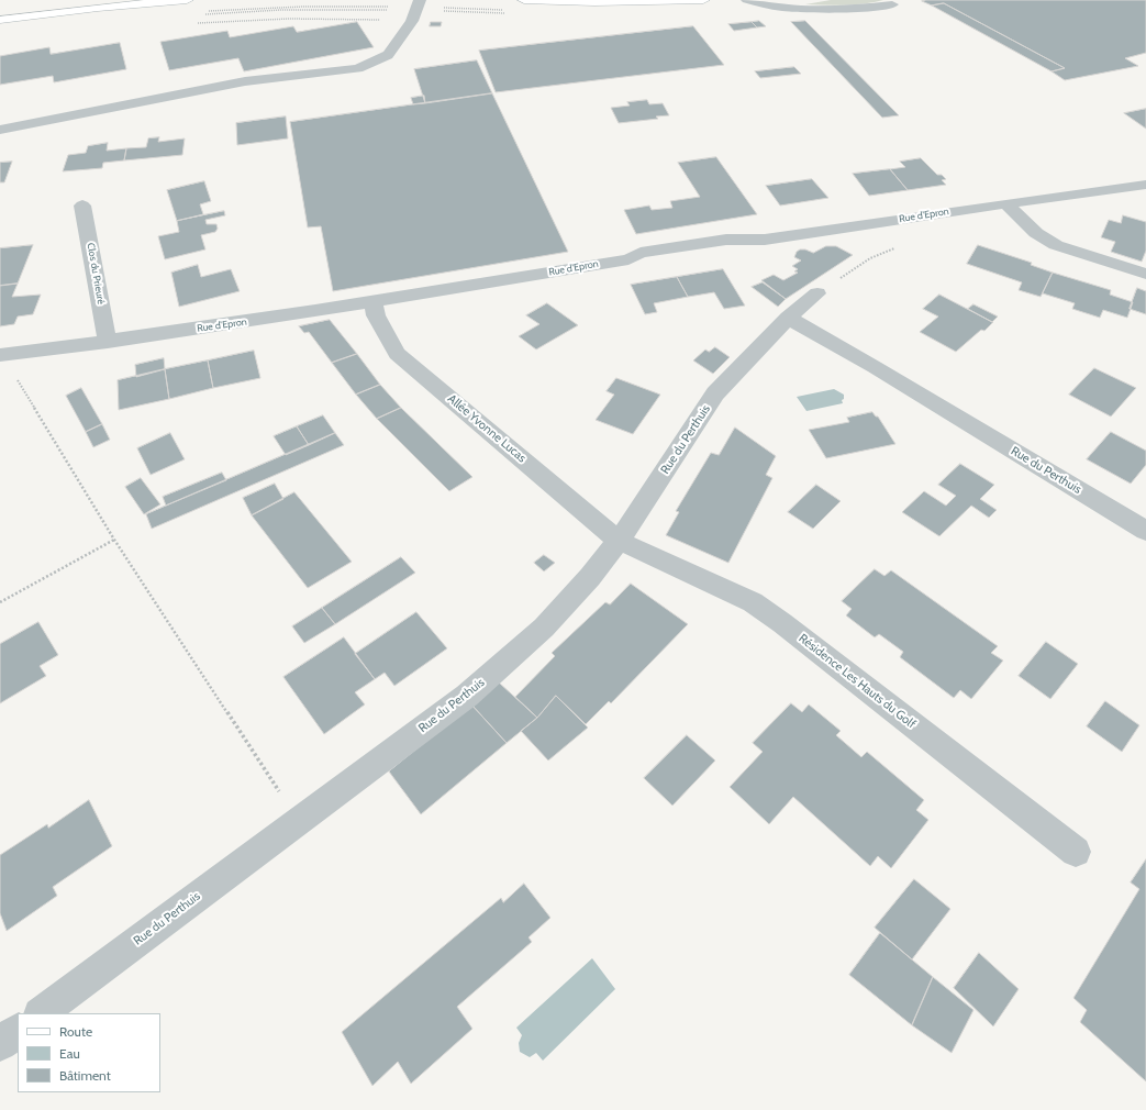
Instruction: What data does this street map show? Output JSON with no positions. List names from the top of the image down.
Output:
{
  "streets": {
    "street": [
      "Rue d'Epron",
      "Clos du Prieuré",
      "Allée Yvonne Lucas",
      "Rue du Perthuis",
      "Résidence Les Hauts du Golf"
    ]
  },
  "crossings": [
    ["Rue d'Epron", "Clos du Prieuré"],
    ["Rue d'Epron", "Allée Yvonne Lucas"],
    ["Allée Yvonne Lucas", "Rue du Perthuis"],
    ["Allée Yvonne Lucas", "Résidence Les Hauts du Golf"],
    ["Rue du Perthuis", "Résidence Les Hauts du Golf"]
  ],
  "legend": ["Route", "Eau", "Bâtiment"]
}
